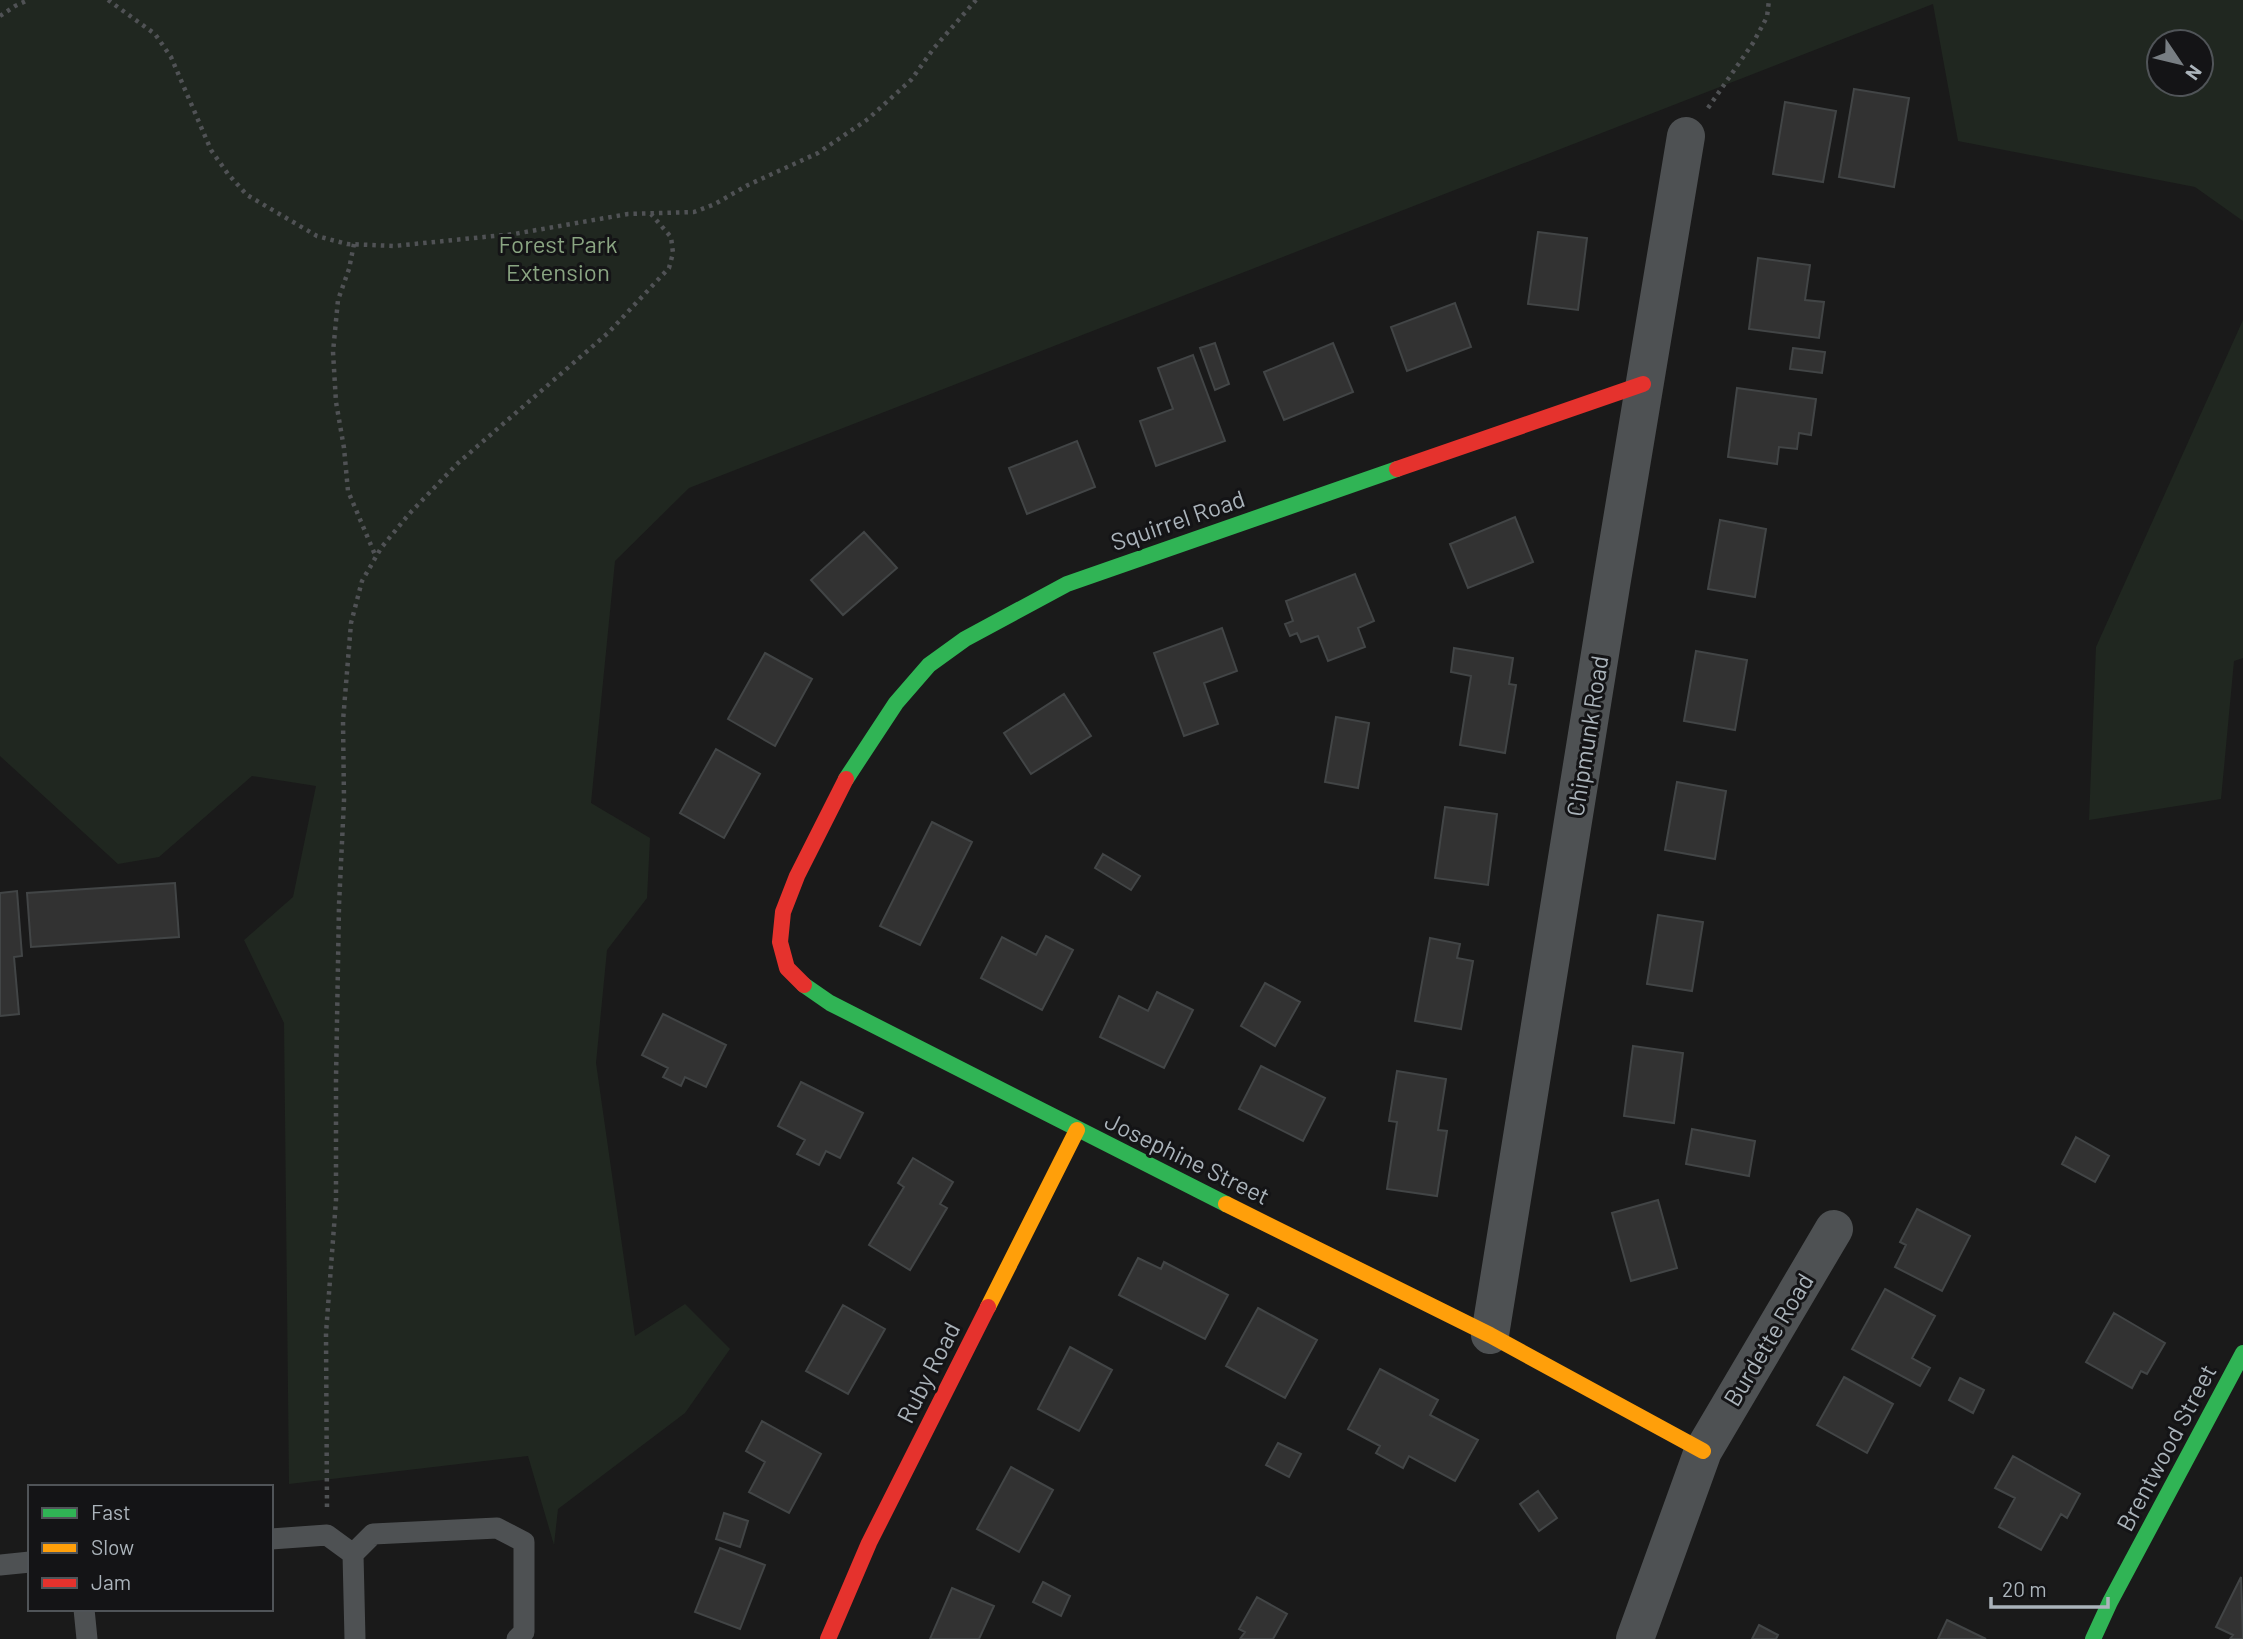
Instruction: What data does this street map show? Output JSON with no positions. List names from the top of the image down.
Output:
{
  "streets": {
    "street": [
      "Squirrel Road",
      "Chipmunk Road",
      "Josephine Street",
      "Burdette Road",
      "Ruby Road",
      "Brentwood Street"
    ]
  },
  "crossings": [
    ["Squirrel Road", "Chipmunk Road"],
    ["Squirrel Road", "Josephine Street"],
    ["Chipmunk Road", "Josephine Street"],
    ["Josephine Street", "Burdette Road"],
    ["Josephine Street", "Ruby Road"]
  ],
  "parks": ["Forest Park Extension"],
  "legend": ["Fast", "Slow", "Jam"],
  "scale_bar": "20 m",
  "north": "bottom right"
}
